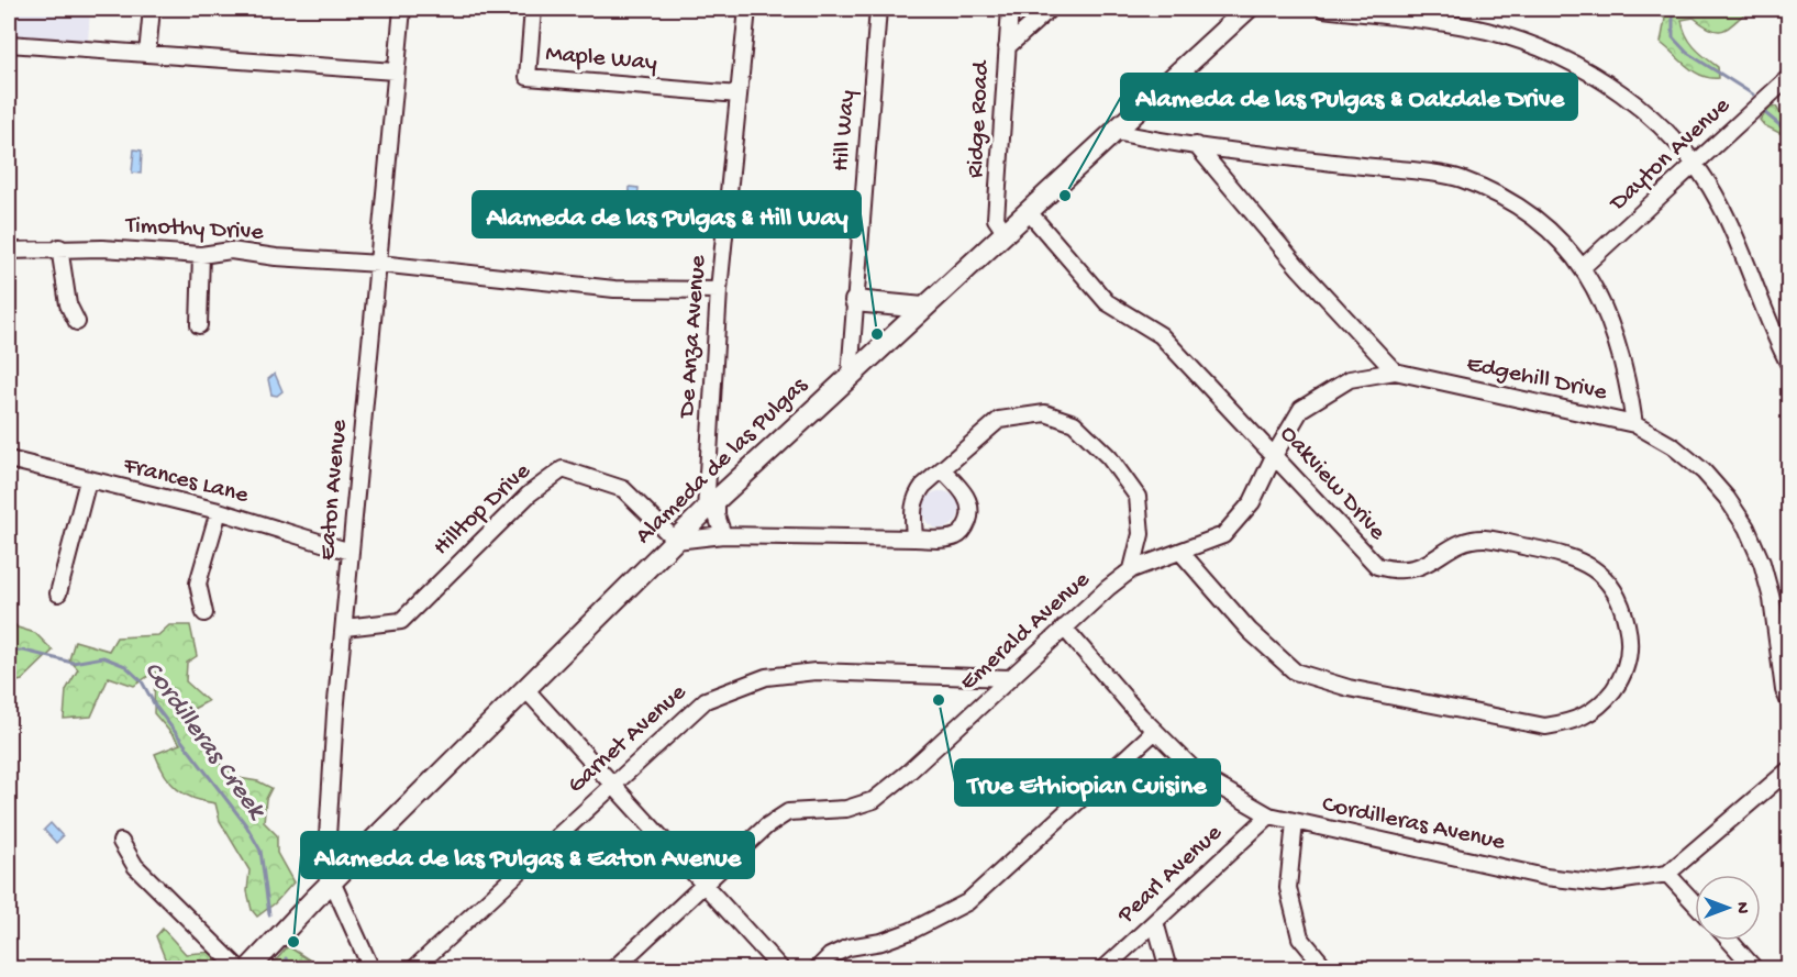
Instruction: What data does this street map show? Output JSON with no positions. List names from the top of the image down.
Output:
{
  "streets": {
    "main road": ["Alameda de las Pulgas"],
    "street": [
      "Maple Way",
      "Ridge Road",
      "Hill Way",
      "Dayton Avenue",
      "Timothy Drive",
      "De Anza Avenue",
      "Edgehill Drive",
      "Frances Lane",
      "Oakview Drive",
      "Eaton Avenue",
      "Hilltop Drive",
      "Emerald Avenue",
      "Garnet Avenue",
      "Cordilleras Avenue",
      "Pearl Avenue"
    ]
  },
  "crossings": [
    ["Maple Way", "De Anza Avenue"],
    ["Ridge Road", "Alameda de las Pulgas"],
    ["Hill Way", "Alameda de las Pulgas"],
    ["Timothy Drive", "De Anza Avenue"],
    ["Timothy Drive", "Eaton Avenue"],
    ["De Anza Avenue", "Alameda de las Pulgas"],
    ["Edgehill Drive", "Emerald Avenue"],
    ["Alameda de las Pulgas", "Oakview Drive"],
    ["Alameda de las Pulgas", "Eaton Avenue"],
    ["Alameda de las Pulgas", "Hilltop Drive"],
    ["Frances Lane", "Eaton Avenue"],
    ["Oakview Drive", "Emerald Avenue"],
    ["Eaton Avenue", "Hilltop Drive"],
    ["Emerald Avenue", "Garnet Avenue"],
    ["Emerald Avenue", "Cordilleras Avenue"],
    ["Cordilleras Avenue", "Pearl Avenue"]
  ],
  "water": ["Cordilleras Creek"],
  "places": [
    "Alameda de las Pulgas & Oakdale Drive",
    "Alameda de las Pulgas & Hill Way",
    "True Ethiopian Cuisine",
    "Alameda de las Pulgas & Eaton Avenue"
  ],
  "north": "right"
}
